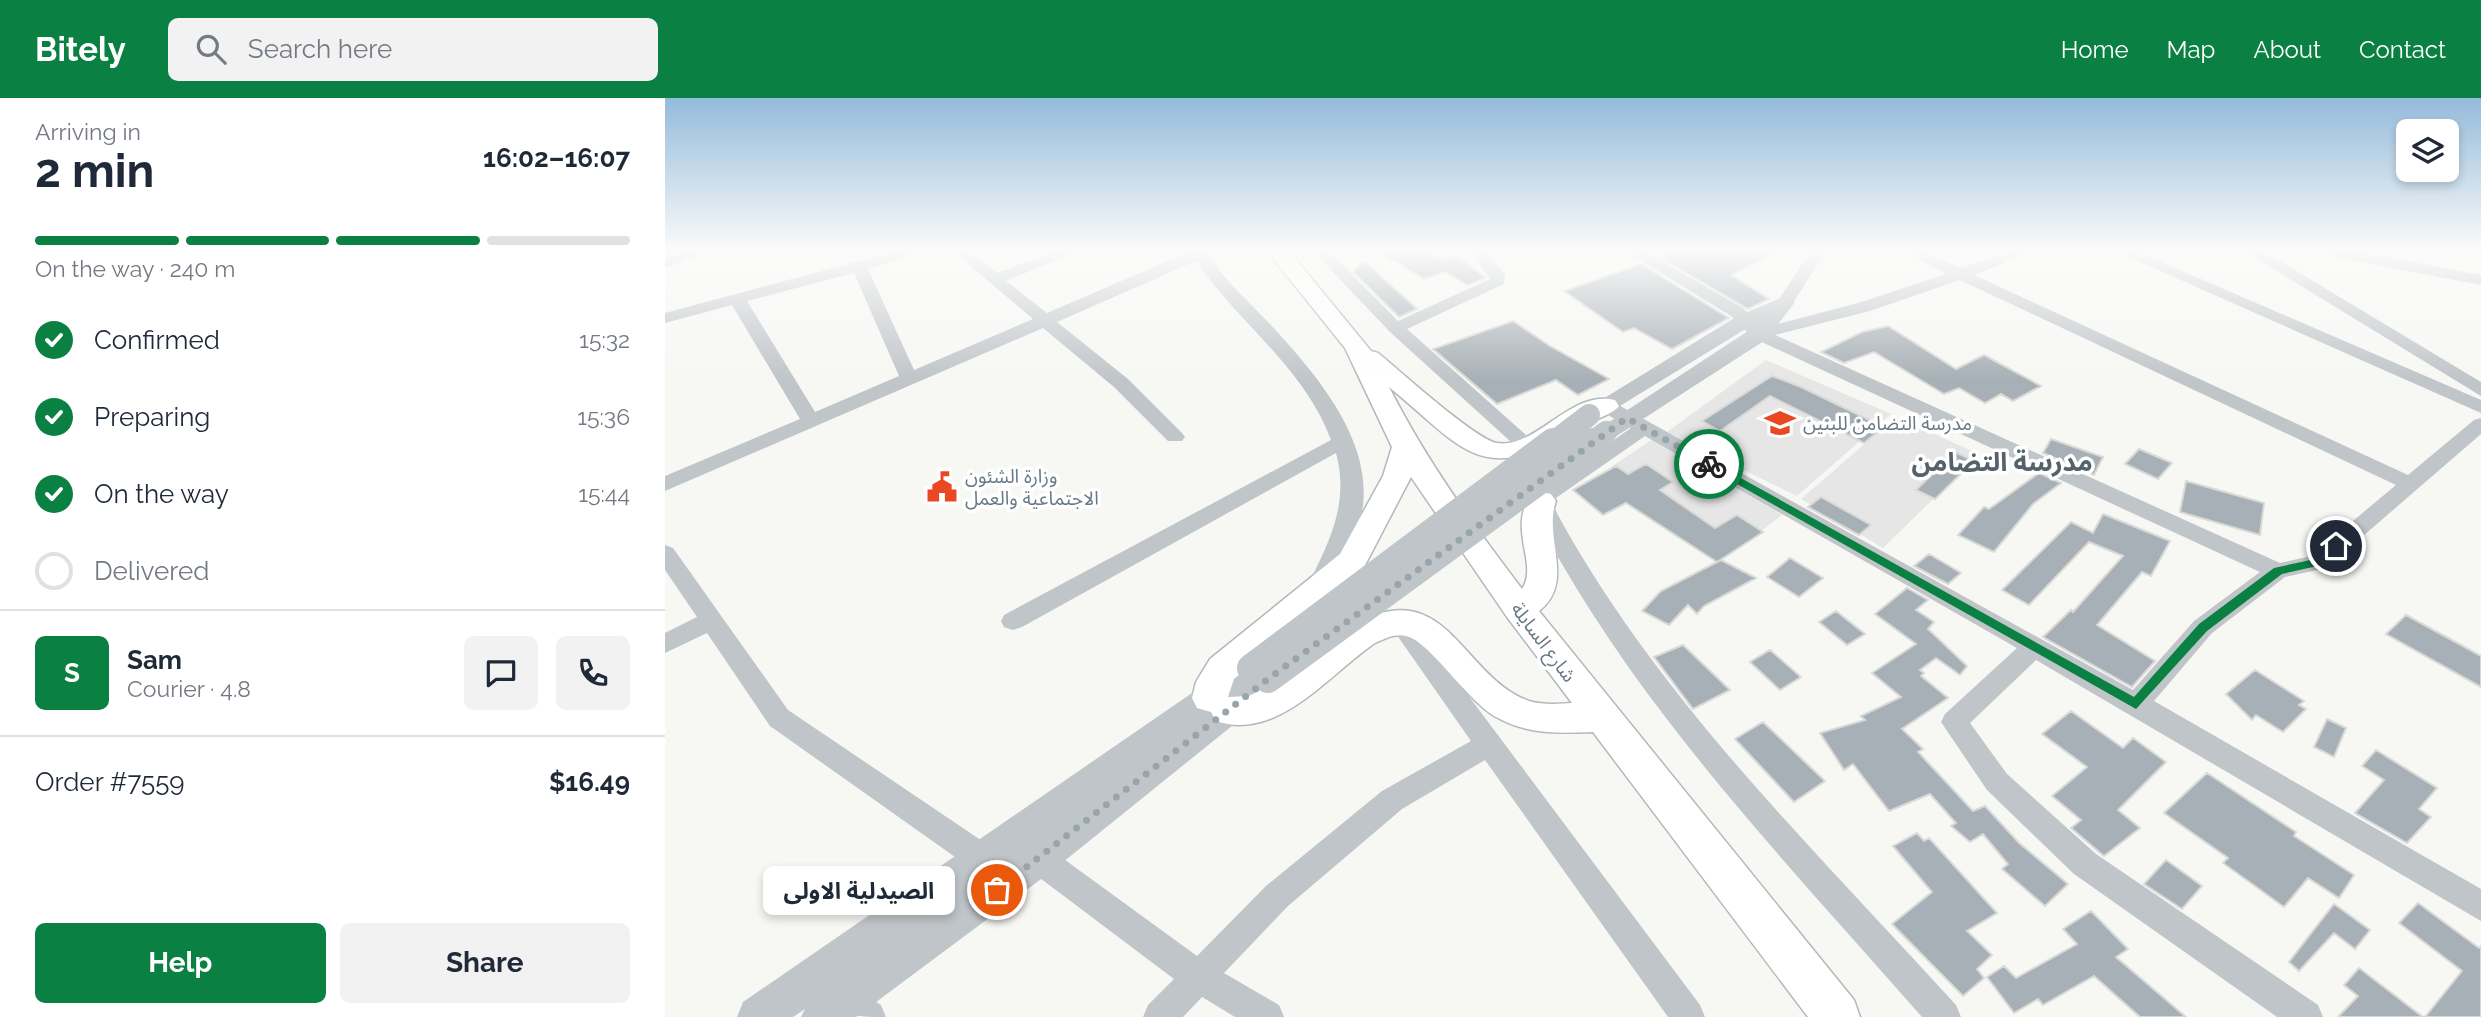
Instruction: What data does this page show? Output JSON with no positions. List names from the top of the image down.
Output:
{
  "streets": {
    "main road": ["شارع السايلة"]
  },
  "districts": ["مدرسة التضامن"],
  "places": {
    "school or university": ["مدرسة التضامن للبنين"],
    "public building": ["وزارة الشئون الاجتماعية والعمل"],
    "other": ["الصيدلية الاولى"]
  },
  "page": {
    "header": "Bitely",
    "search": "Search here",
    "nav": [
      "Home",
      "Map",
      "About",
      "Contact"
    ],
    "heading": ["2 min", "Arriving in", "16:02–16:07"],
    "panel": [
      "Sam",
      "Courier · 4.8",
      "Order #7559",
      "$16.49"
    ],
    "bar": "On the way · 240 m",
    "list": [
      ["Confirmed", "15:32"],
      ["Preparing", "15:36"],
      ["On the way", "15:44"],
      "Delivered"
    ],
    "round": "S",
    "bubble": "الصيدلية الاولى",
    "buttons": ["Help", "Share"]
  }
}
